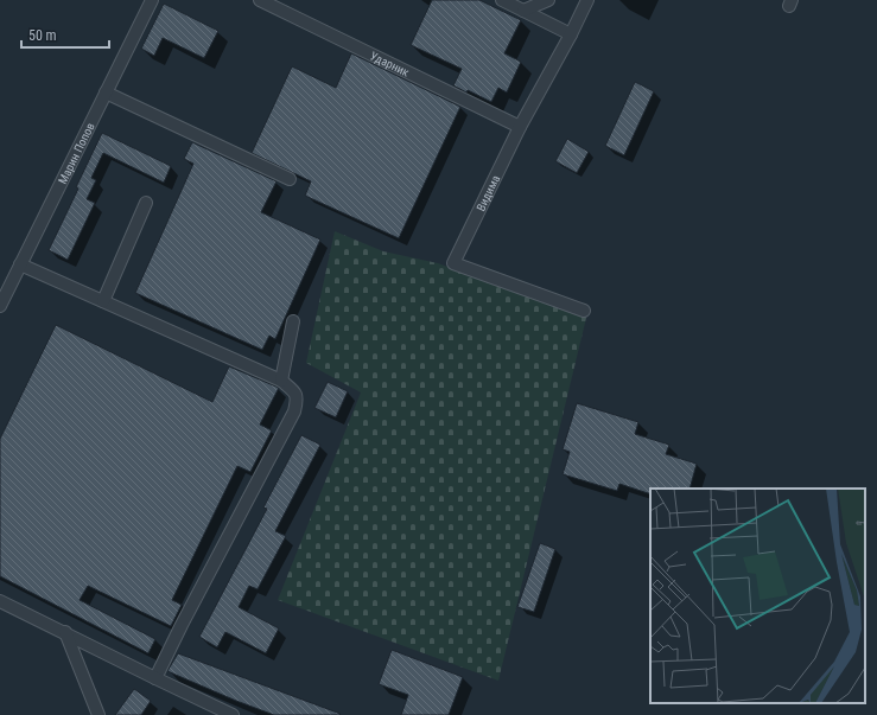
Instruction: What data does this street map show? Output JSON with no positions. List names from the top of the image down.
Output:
{
  "streets": {
    "street": ["Ударник", "Марин Попов", "Видима"]
  },
  "crossings": [
    ["Ударник", "Видима"]
  ],
  "scale_bar": "50 m"
}
